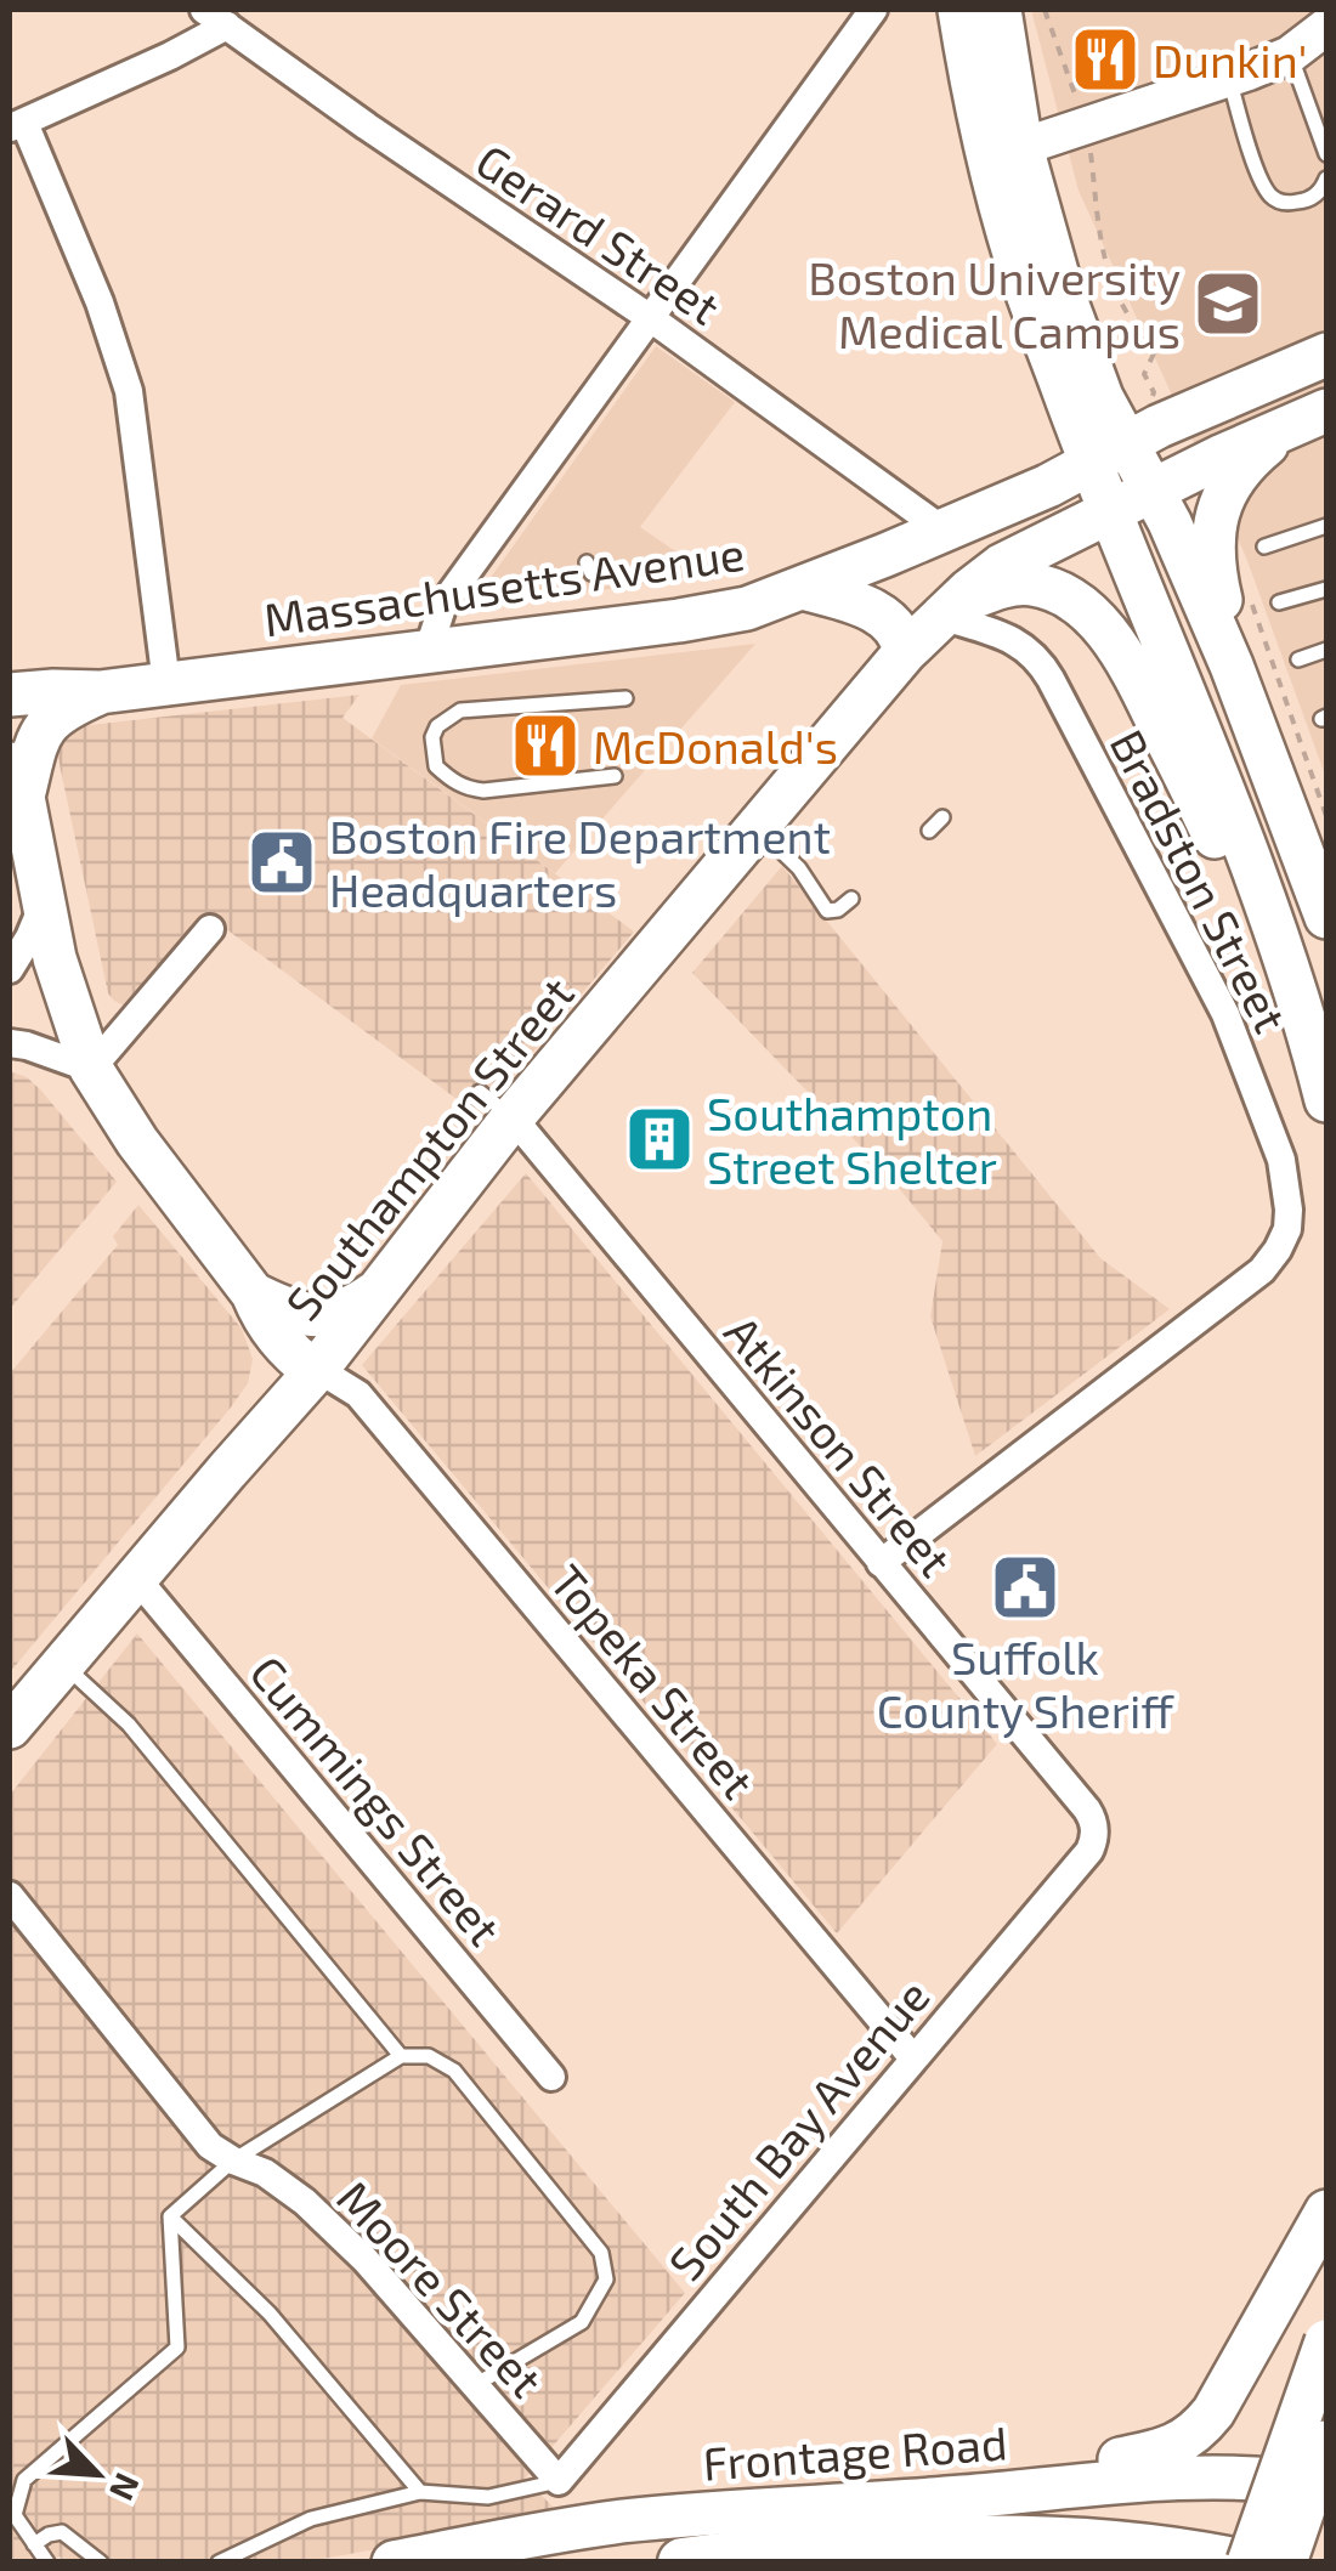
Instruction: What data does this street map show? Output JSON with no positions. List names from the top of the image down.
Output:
{
  "streets": {
    "main road": ["Massachusetts Avenue", "Southampton Street", "Frontage Road"],
    "street": [
      "Gerard Street",
      "Bradston Street",
      "Atkinson Street",
      "Topeka Street",
      "Cummings Street",
      "South Bay Avenue",
      "Moore Street"
    ]
  },
  "crossings": [
    ["Gerard Street", "Massachusetts Avenue"],
    ["Bradston Street", "Southampton Street"],
    ["Bradston Street", "Atkinson Street"],
    ["Southampton Street", "Atkinson Street"],
    ["Southampton Street", "Topeka Street"],
    ["Southampton Street", "Cummings Street"],
    ["Atkinson Street", "South Bay Avenue"],
    ["Topeka Street", "South Bay Avenue"],
    ["South Bay Avenue", "Moore Street"]
  ],
  "places": {
    "restaurant": ["Dunkin'", "McDonald's"],
    "school or university": ["Boston University Medical Campus"],
    "public building": ["Boston Fire Department Headquarters", "Suffolk County Sheriff"],
    "building": ["Southampton Street Shelter"]
  },
  "north": "bottom right"
}
